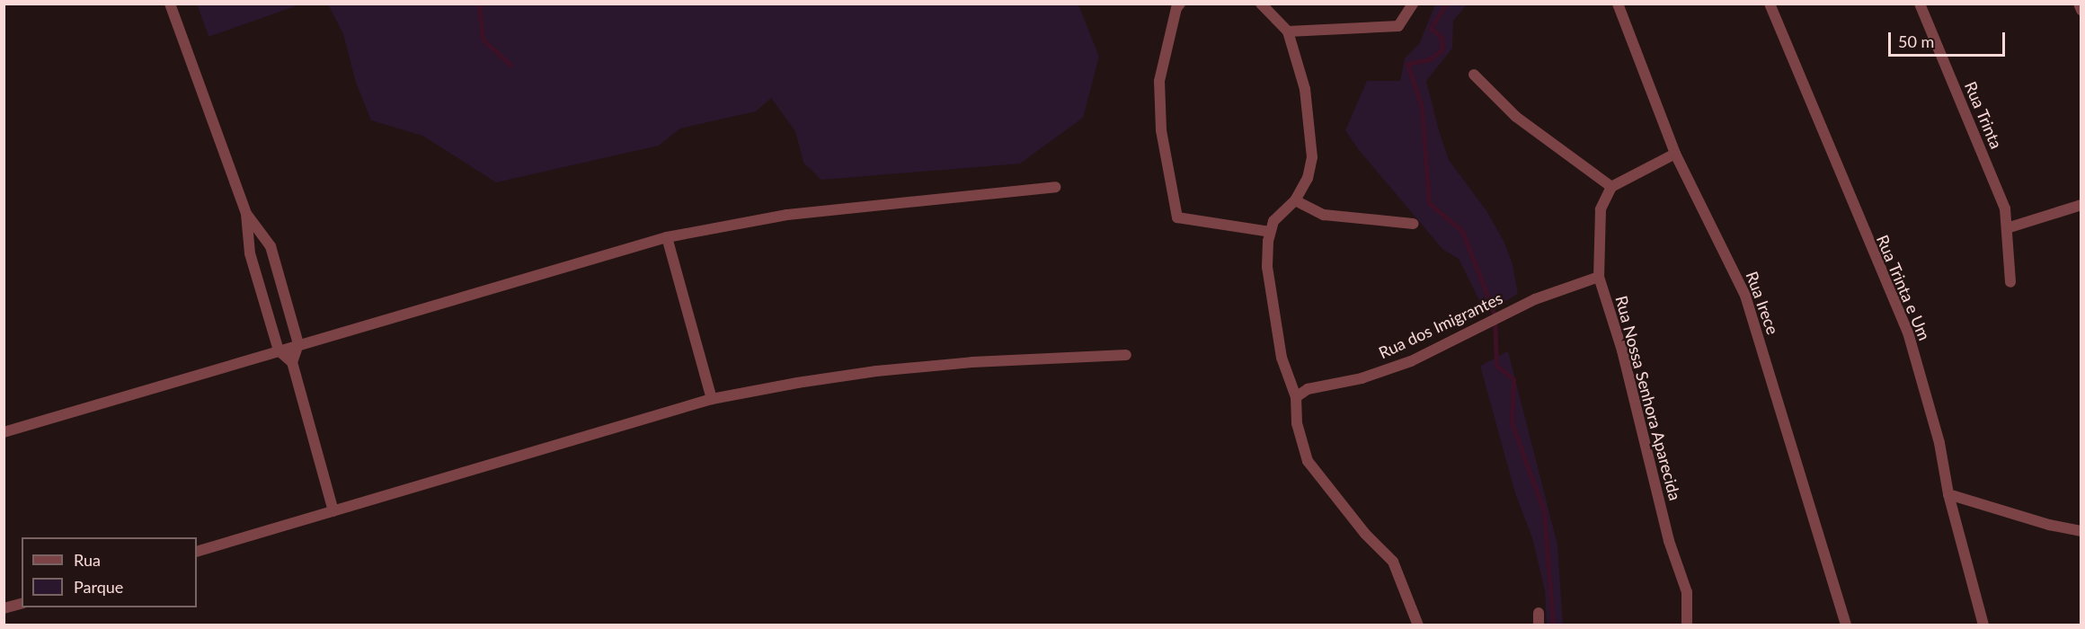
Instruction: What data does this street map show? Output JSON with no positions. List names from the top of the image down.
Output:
{
  "streets": {
    "street": [
      "Rua Trinta",
      "Rua Trinta e Um",
      "Rua Irece",
      "Rua dos Imigrantes",
      "Rua Nossa Senhora Aparecida"
    ]
  },
  "crossings": [
    ["Rua dos Imigrantes", "Rua Nossa Senhora Aparecida"]
  ],
  "legend": ["Rua", "Parque"],
  "scale_bar": "50 m"
}
